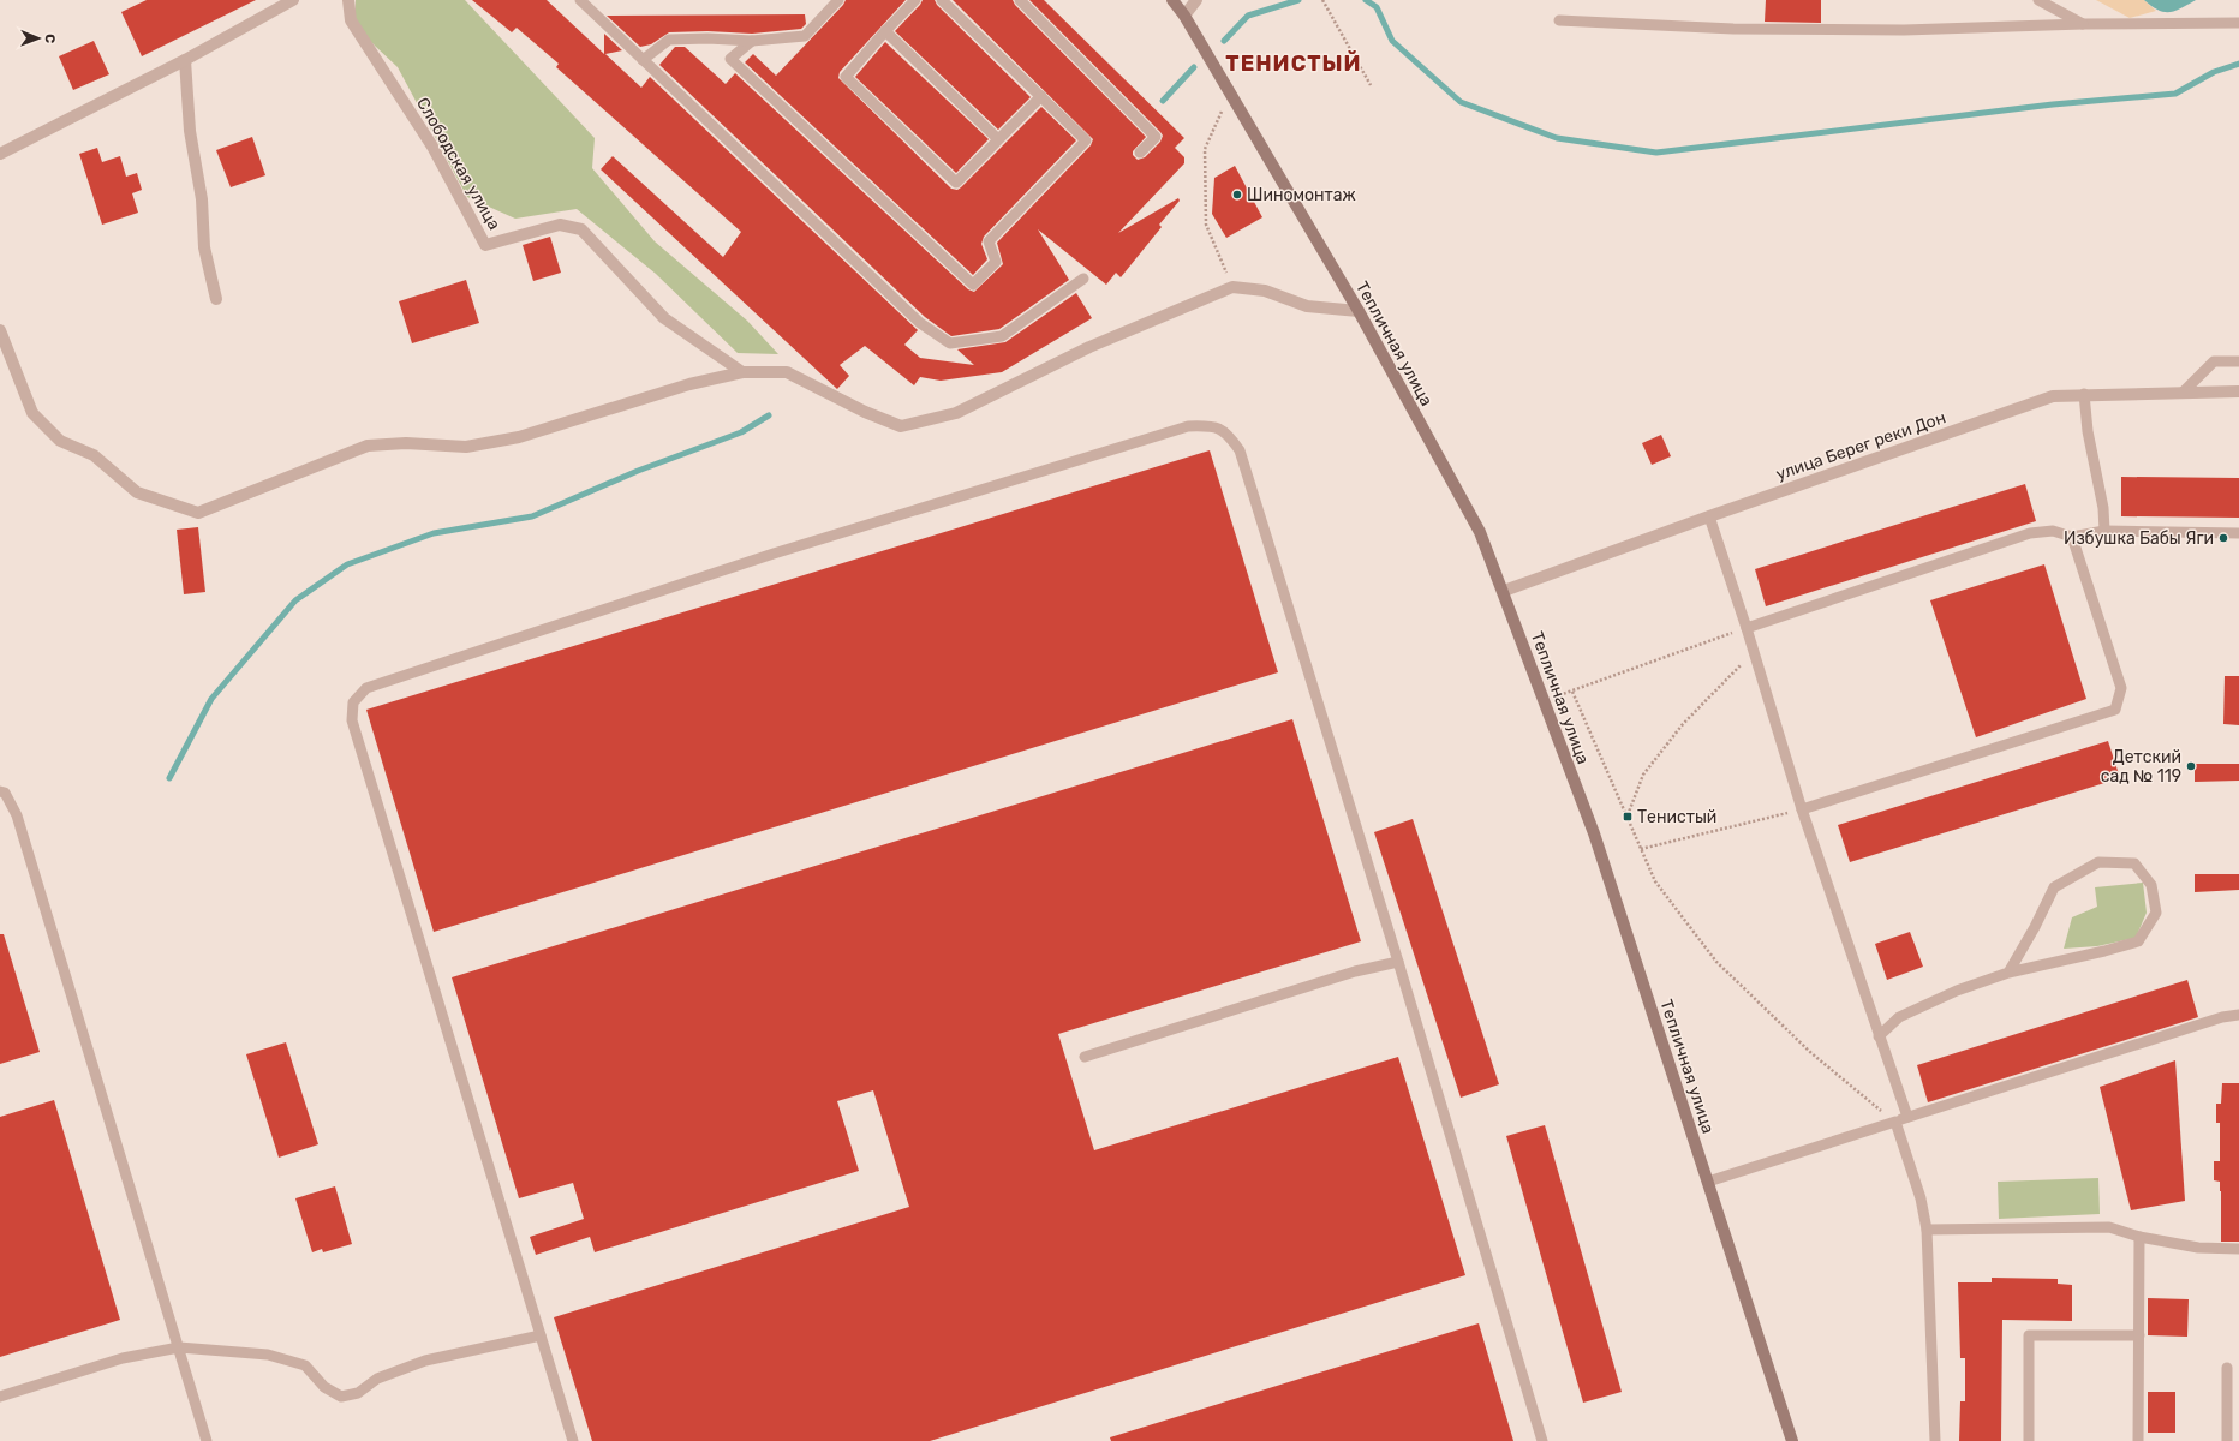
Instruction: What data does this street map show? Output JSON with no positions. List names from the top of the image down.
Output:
{
  "streets": {
    "street": ["Слободская улица", "Тепличная улица", "улица Берег реки Дон"]
  },
  "crossings": [
    ["Тепличная улица", "улица Берег реки Дон"]
  ],
  "districts": ["ТЕНИСТЫЙ"],
  "places": {
    "other": ["Шиномонтаж", "Избушка Бабы Яги", "Детский сад № 119"],
    "transit": ["Тенистый"]
  },
  "north": "right"
}
